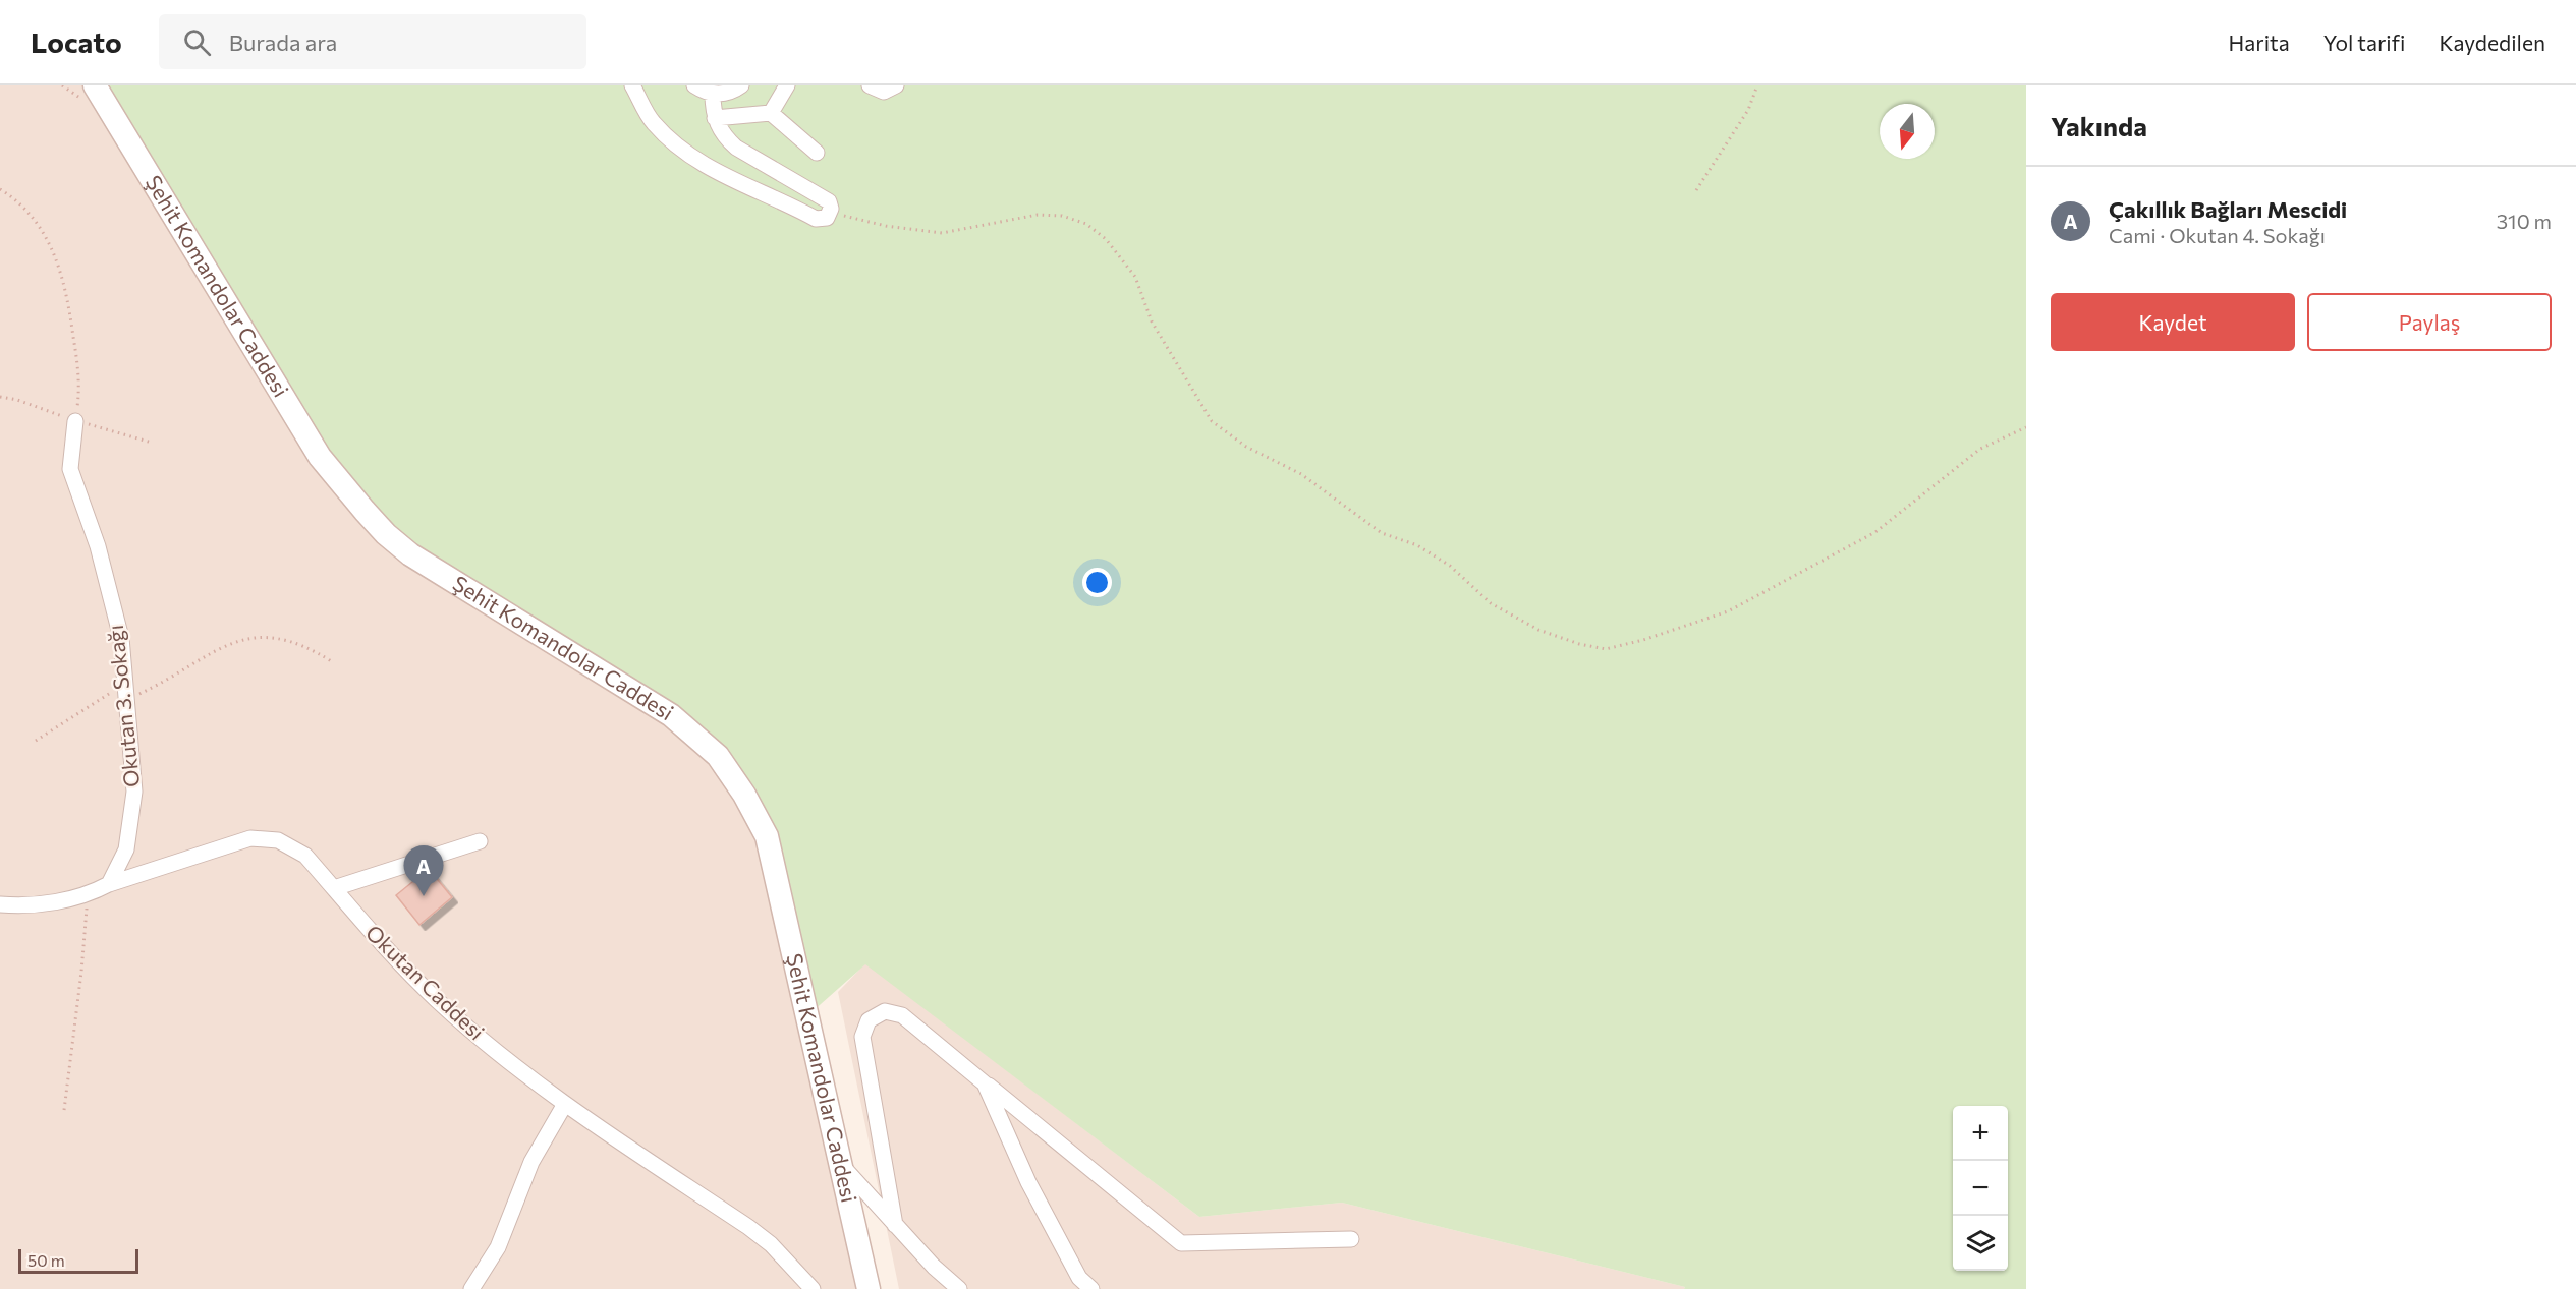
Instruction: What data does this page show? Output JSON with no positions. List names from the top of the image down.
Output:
{
  "streets": {
    "main road": ["Şehit Komandolar Caddesi"],
    "street": ["Okutan 3. Sokağı", "Okutan Caddesi"]
  },
  "crossings": [
    ["Okutan 3. Sokağı", "Okutan Caddesi"]
  ],
  "scale_bar": "50 m",
  "north": "bottom",
  "page": {
    "header": "Locato",
    "search": "Burada ara",
    "nav": ["Harita", "Yol tarifi", "Kaydedilen"],
    "heading": "Yakında",
    "list": [
      {
        "mark": "A",
        "name": "Çakıllık Bağları Mescidi",
        "note": "Cami · Okutan 4. Sokağı",
        "value": "310 m"
      }
    ],
    "buttons": ["Kaydet", "Paylaş"],
    "pins": "A",
    "map_buttons": ["+", "−"],
    "scale": "50 m"
  }
}
